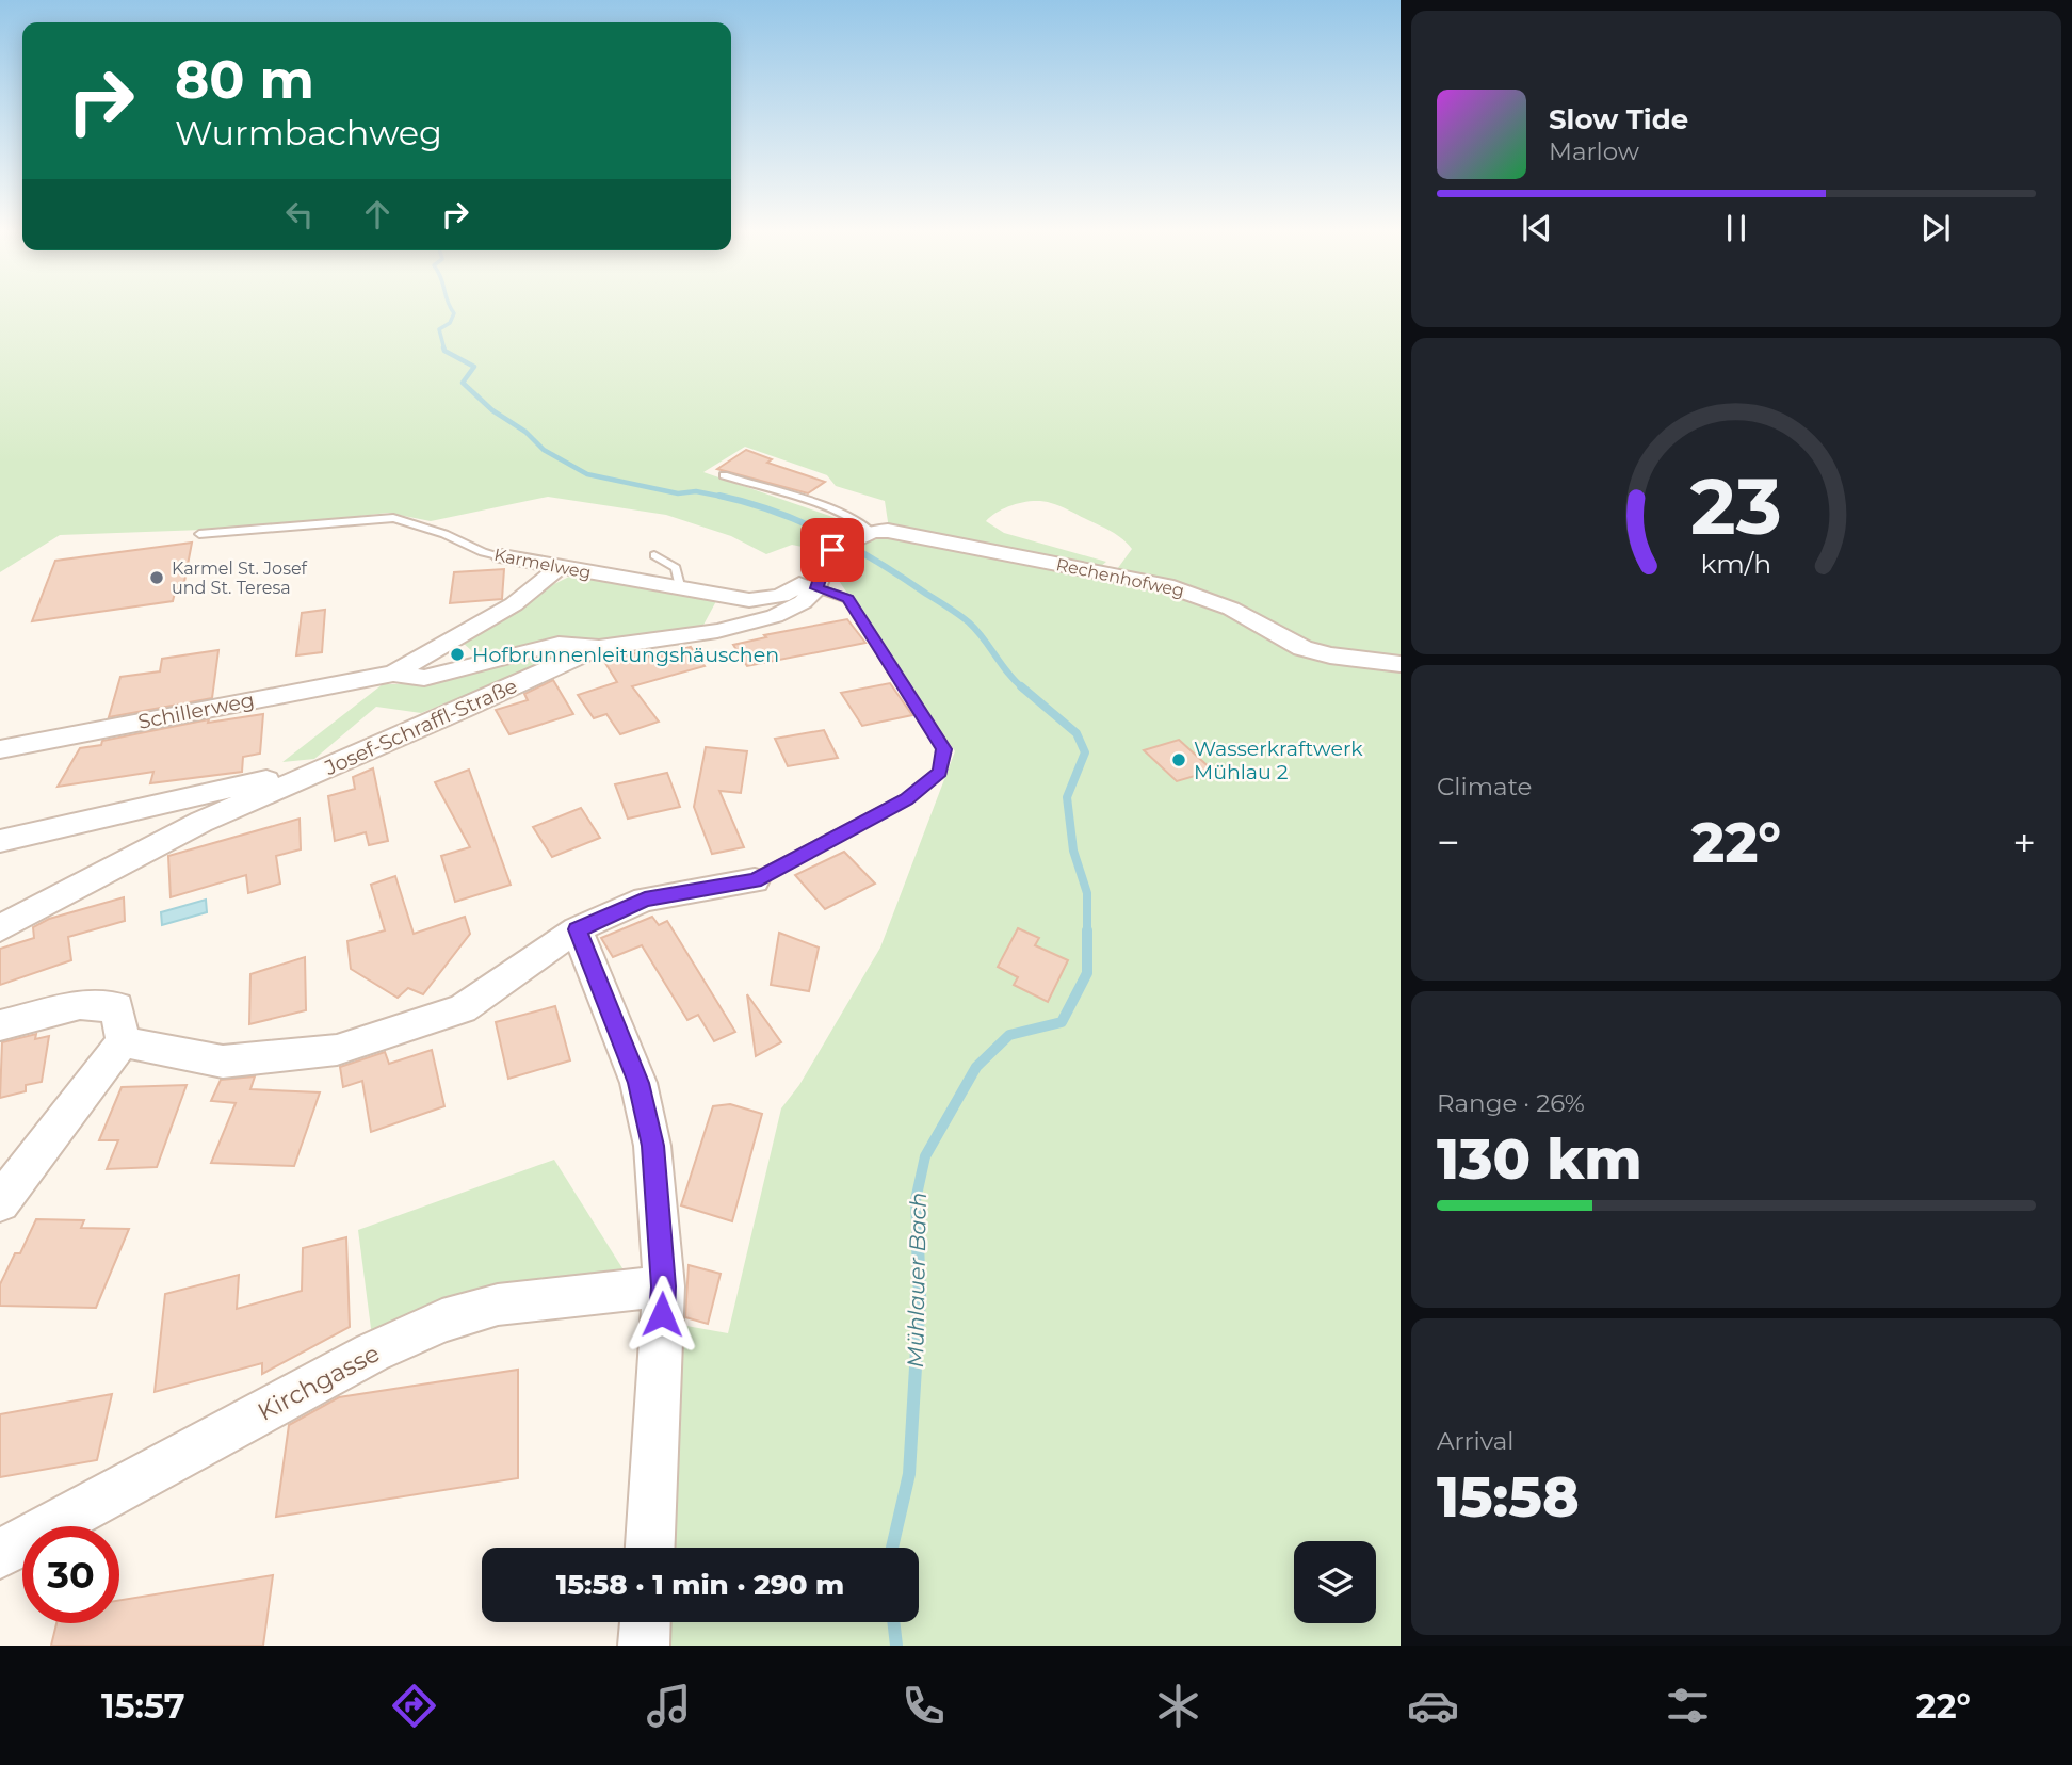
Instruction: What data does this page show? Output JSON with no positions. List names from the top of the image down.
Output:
{
  "streets": {
    "street": [
      "Karmelweg",
      "Rechenhofweg",
      "Schillerweg",
      "Josef-Schraffl-Straße",
      "Kirchgasse"
    ]
  },
  "crossings": [
    ["Karmelweg", "Schillerweg"],
    ["Schillerweg", "Josef-Schraffl-Straße"]
  ],
  "water": ["Mühlauer Bach"],
  "places": ["Karmel St. Josef und St. Teresa", "Hofbrunnenleitungshäuschen", "Wasserkraftwerk Mühlau 2"],
  "page": {
    "turn": ["80 m", "Wurmbachweg"],
    "song": ["Slow Tide", "Marlow"],
    "tile": [
      "Climate",
      ["Range · 26%", "130 km"],
      ["Arrival", "15:58"]
    ],
    "heat": ["−", "22°", "+"],
    "limit": "30",
    "trip": "15:58 · 1 min · 290 m",
    "tabs": ["15:57", "22°"],
    "gauge": ["23", "km/h"]
  }
}
